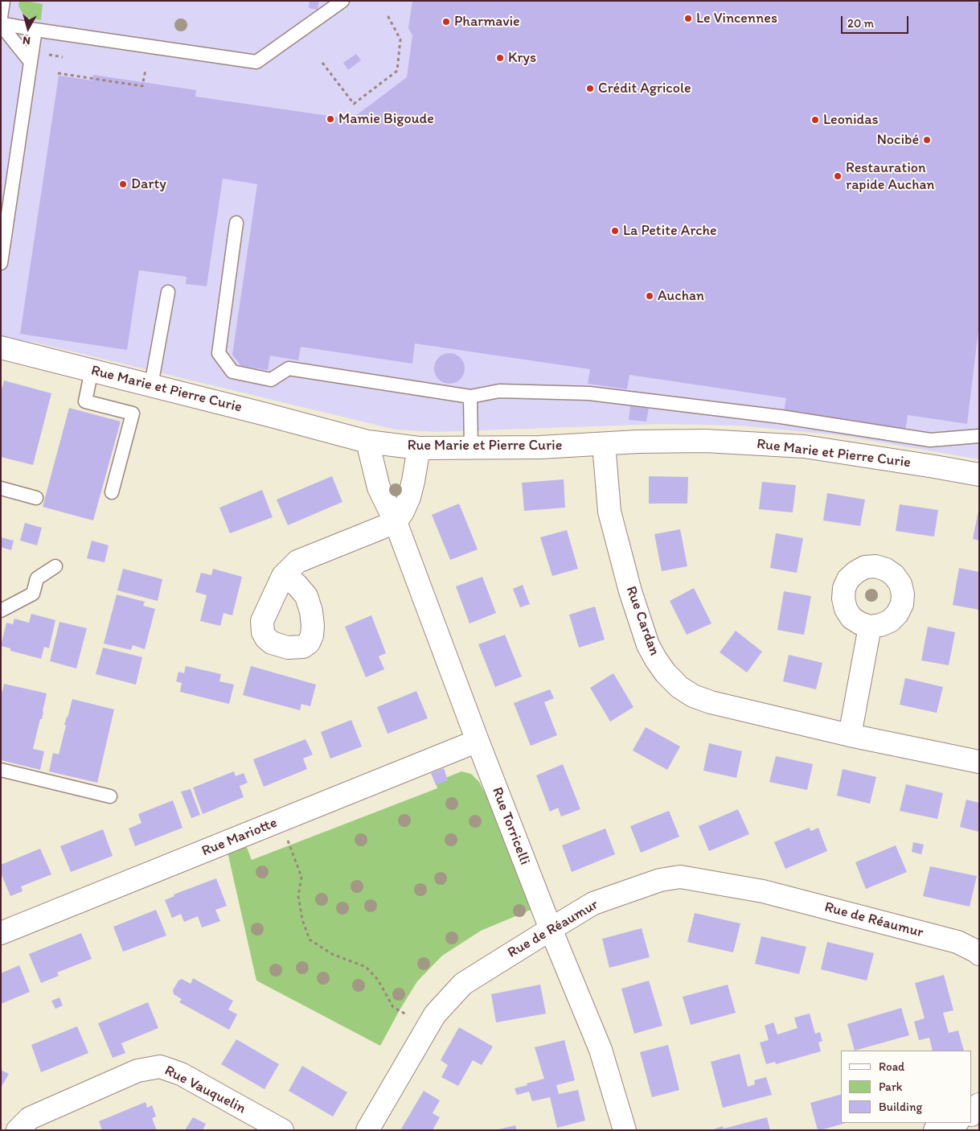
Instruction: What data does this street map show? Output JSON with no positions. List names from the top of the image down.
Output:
{
  "streets": {
    "street": [
      "Rue Marie et Pierre Curie",
      "Rue Cardan",
      "Rue Torricelli",
      "Rue Mariotte",
      "Rue de Réaumur",
      "Rue Vauquelin"
    ]
  },
  "crossings": [
    ["Rue Marie et Pierre Curie", "Rue Cardan"],
    ["Rue Marie et Pierre Curie", "Rue Torricelli"],
    ["Rue Torricelli", "Rue Mariotte"],
    ["Rue Torricelli", "Rue de Réaumur"]
  ],
  "places": [
    "Le Vincennes",
    "Pharmavie",
    "Krys",
    "Crédit Agricole",
    "Mamie Bigoude",
    "Leonidas",
    "Nocibé",
    "Restauration rapide Auchan",
    "Darty",
    "La Petite Arche",
    "Auchan"
  ],
  "legend": ["Road", "Park", "Building"],
  "scale_bar": "20 m",
  "north": "bottom"
}
